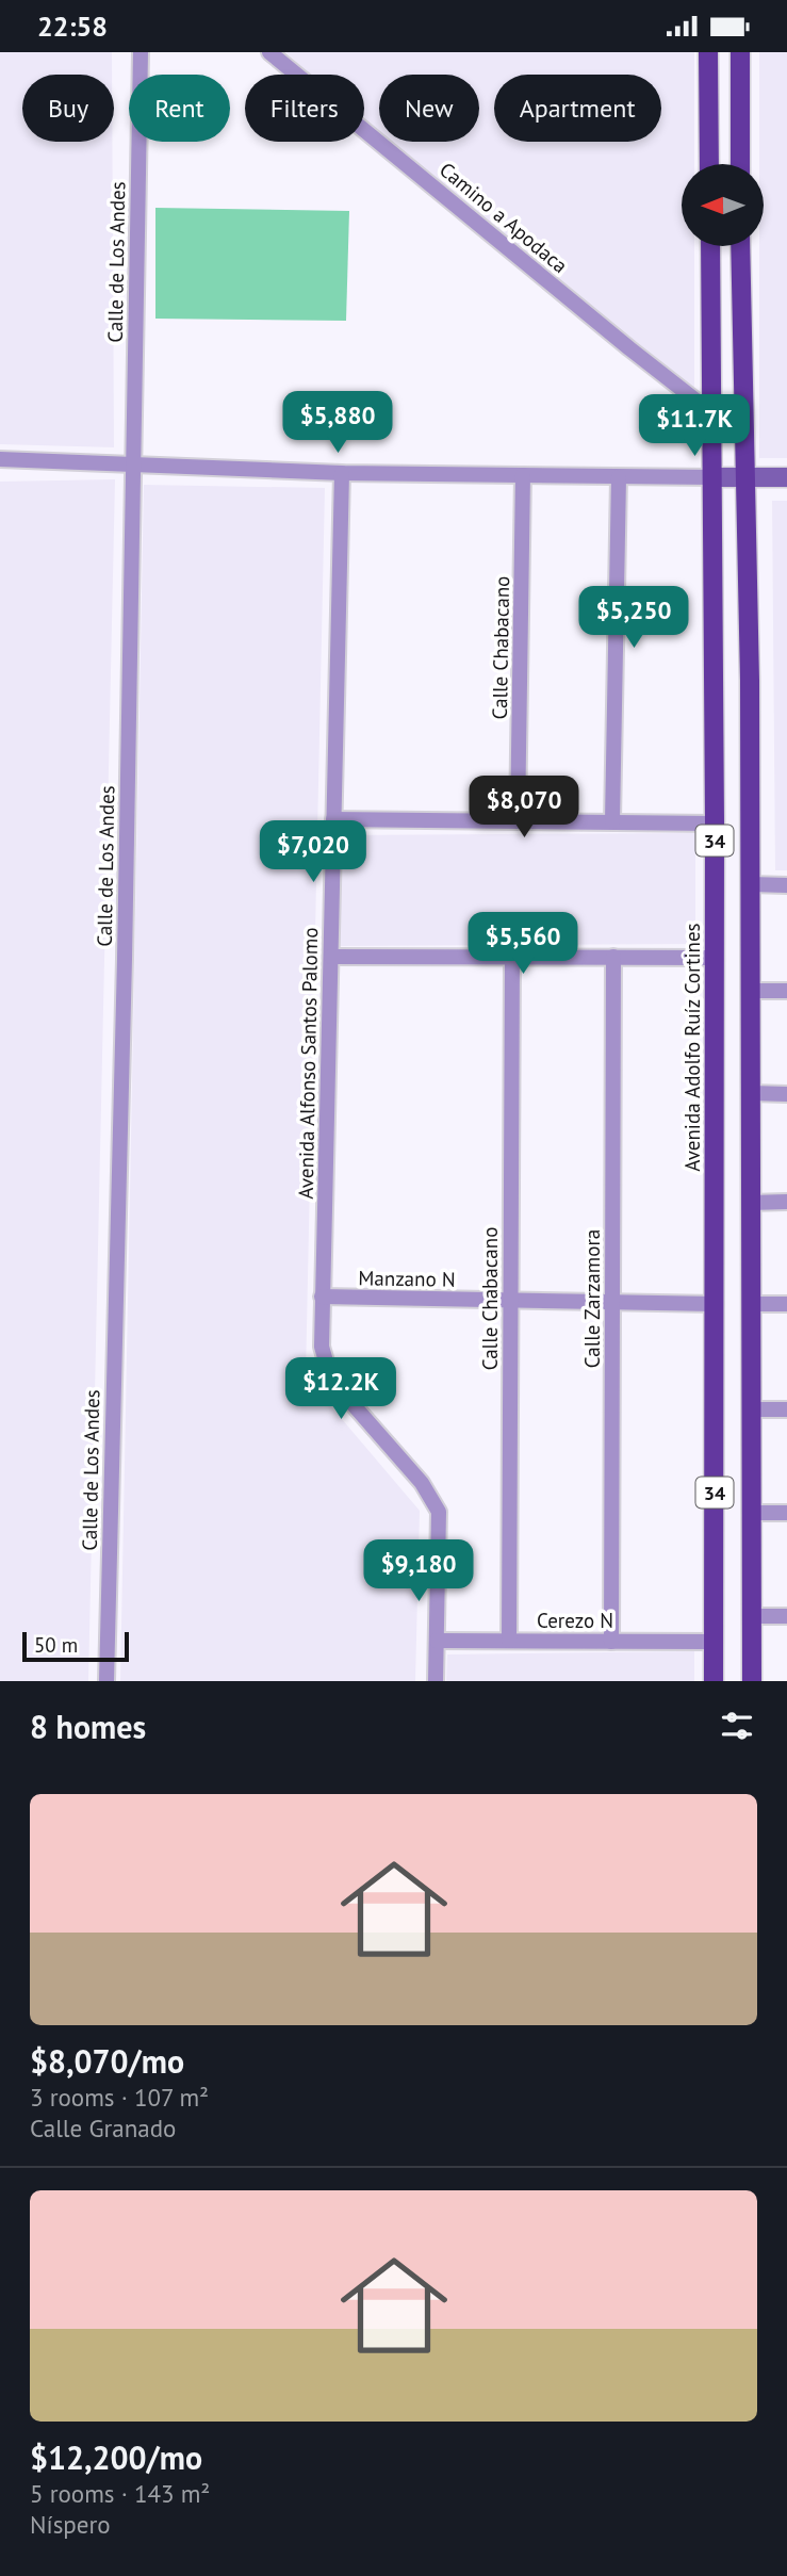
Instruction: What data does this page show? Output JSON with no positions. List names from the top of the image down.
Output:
{
  "streets": {
    "main road": ["34", "Avenida Adolfo Ruíz Cortines"],
    "street": [
      "Camino a Apodaca",
      "Calle de Los Andes",
      "Calle Chabacano",
      "Avenida Alfonso Santos Palomo",
      "Manzano N",
      "Calle Zarzamora",
      "Cerezo N"
    ]
  },
  "crossings": [
    ["Camino a Apodaca", "34"],
    ["Camino a Apodaca", "Avenida Adolfo Ruíz Cortines"],
    ["Calle Chabacano", "Manzano N"],
    ["Calle Chabacano", "Cerezo N"],
    ["34", "Avenida Adolfo Ruíz Cortines"],
    ["Avenida Adolfo Ruíz Cortines", "Manzano N"],
    ["Avenida Adolfo Ruíz Cortines", "Cerezo N"],
    ["Avenida Alfonso Santos Palomo", "Manzano N"],
    ["Avenida Alfonso Santos Palomo", "Cerezo N"],
    ["Manzano N", "Calle Zarzamora"],
    ["Calle Zarzamora", "Cerezo N"]
  ],
  "scale_bar": "50 m",
  "north": "left",
  "page": {
    "status": "22:58",
    "chip": [
      "Buy",
      "Rent",
      "Filters",
      "New",
      "Apartment"
    ],
    "price": [
      "$5,880",
      "$11.7K",
      "$5,250",
      "$8,070",
      "$7,020",
      "$5,560",
      "$12.2K",
      "$9,180"
    ],
    "scale": "50 m",
    "heading": "8 homes",
    "list": [
      {
        "name": "$8,070/mo",
        "note": "3 rooms · 107 m² · Calle Granado"
      },
      {
        "name": "$12,200/mo",
        "note": "5 rooms · 143 m² · Níspero"
      }
    ]
  }
}
